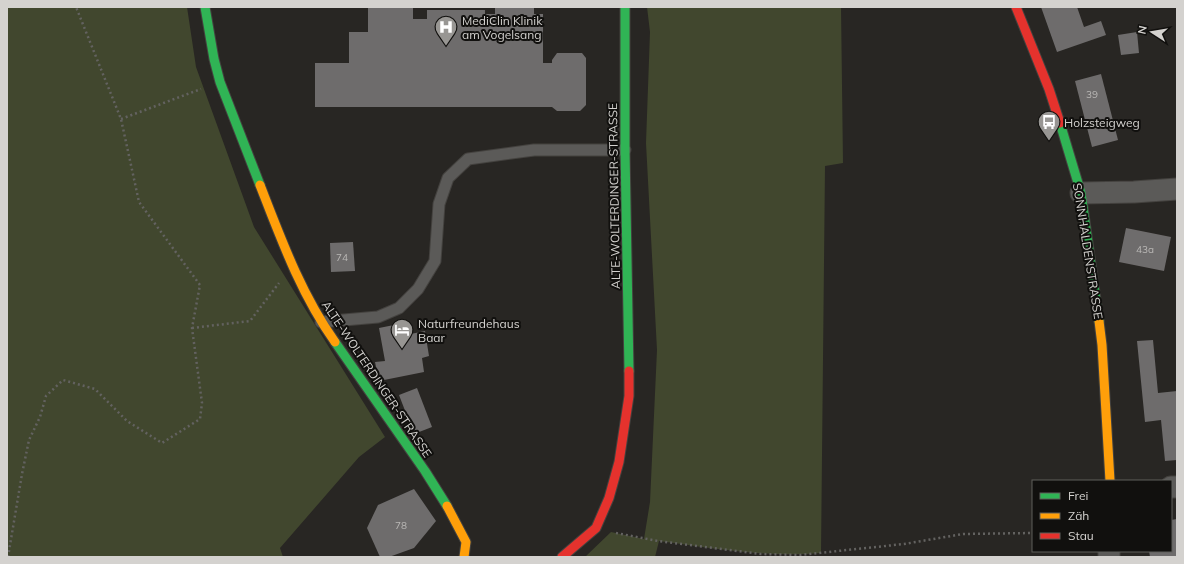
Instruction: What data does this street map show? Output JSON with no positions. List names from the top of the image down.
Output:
{
  "streets": {
    "street": ["ALTE-WOLTERDINGER-STRASSE", "SONNHALDENSTRASSE"]
  },
  "places": {
    "hospital": ["MediClin Klinik am Vogelsang"],
    "bus stop": ["Holzsteigweg"],
    "hotel": ["Naturfreundehaus Baar"]
  },
  "house_numbers": [
    "39",
    "43a",
    "74",
    "78"
  ],
  "legend": ["Frei", "Zäh", "Stau"],
  "north": "left"
}
